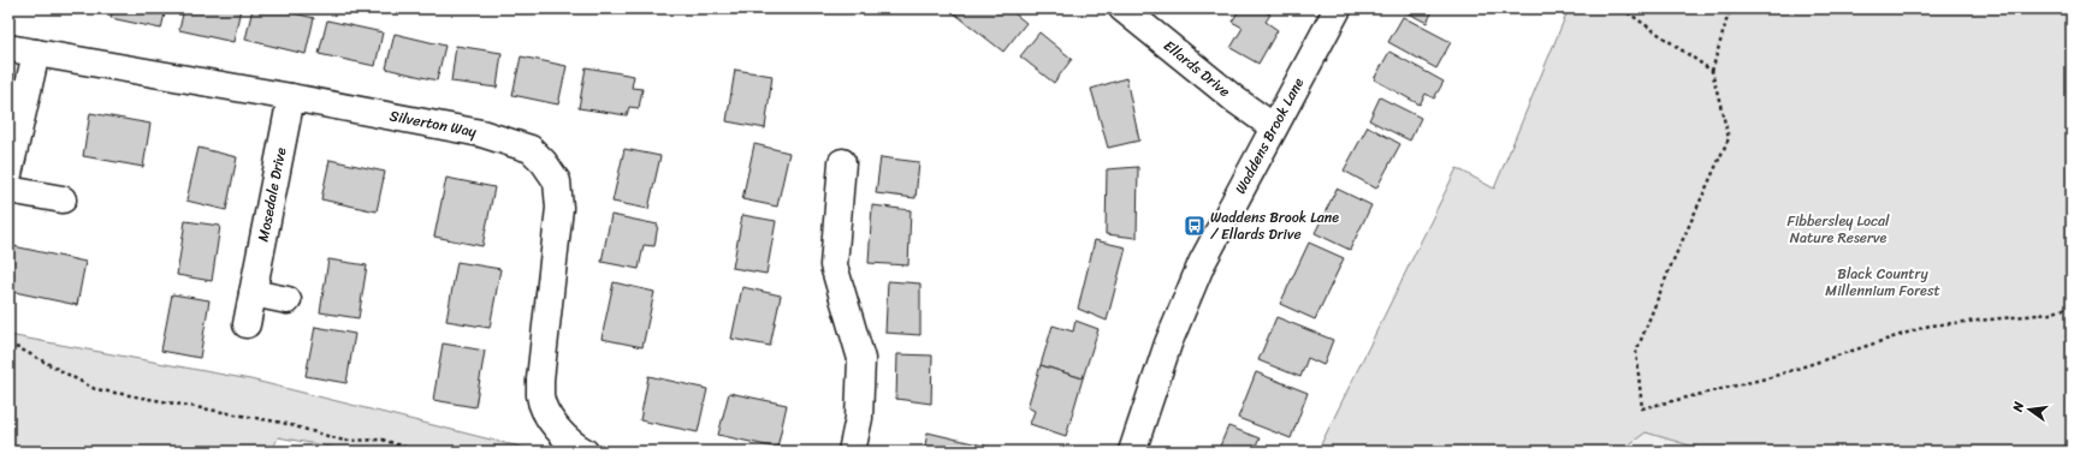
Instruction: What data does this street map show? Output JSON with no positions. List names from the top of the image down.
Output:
{
  "streets": {
    "street": [
      "Ellards Drive",
      "Silverton Way",
      "Waddens Brook Lane",
      "Mosedale Drive"
    ]
  },
  "crossings": [
    ["Ellards Drive", "Waddens Brook Lane"],
    ["Silverton Way", "Mosedale Drive"]
  ],
  "parks": ["Fibbersley Local Nature Reserve", "Black Country Millennium Forest"],
  "places": {
    "bus stop": ["Waddens Brook Lane / Ellards Drive"]
  },
  "north": "left"
}
